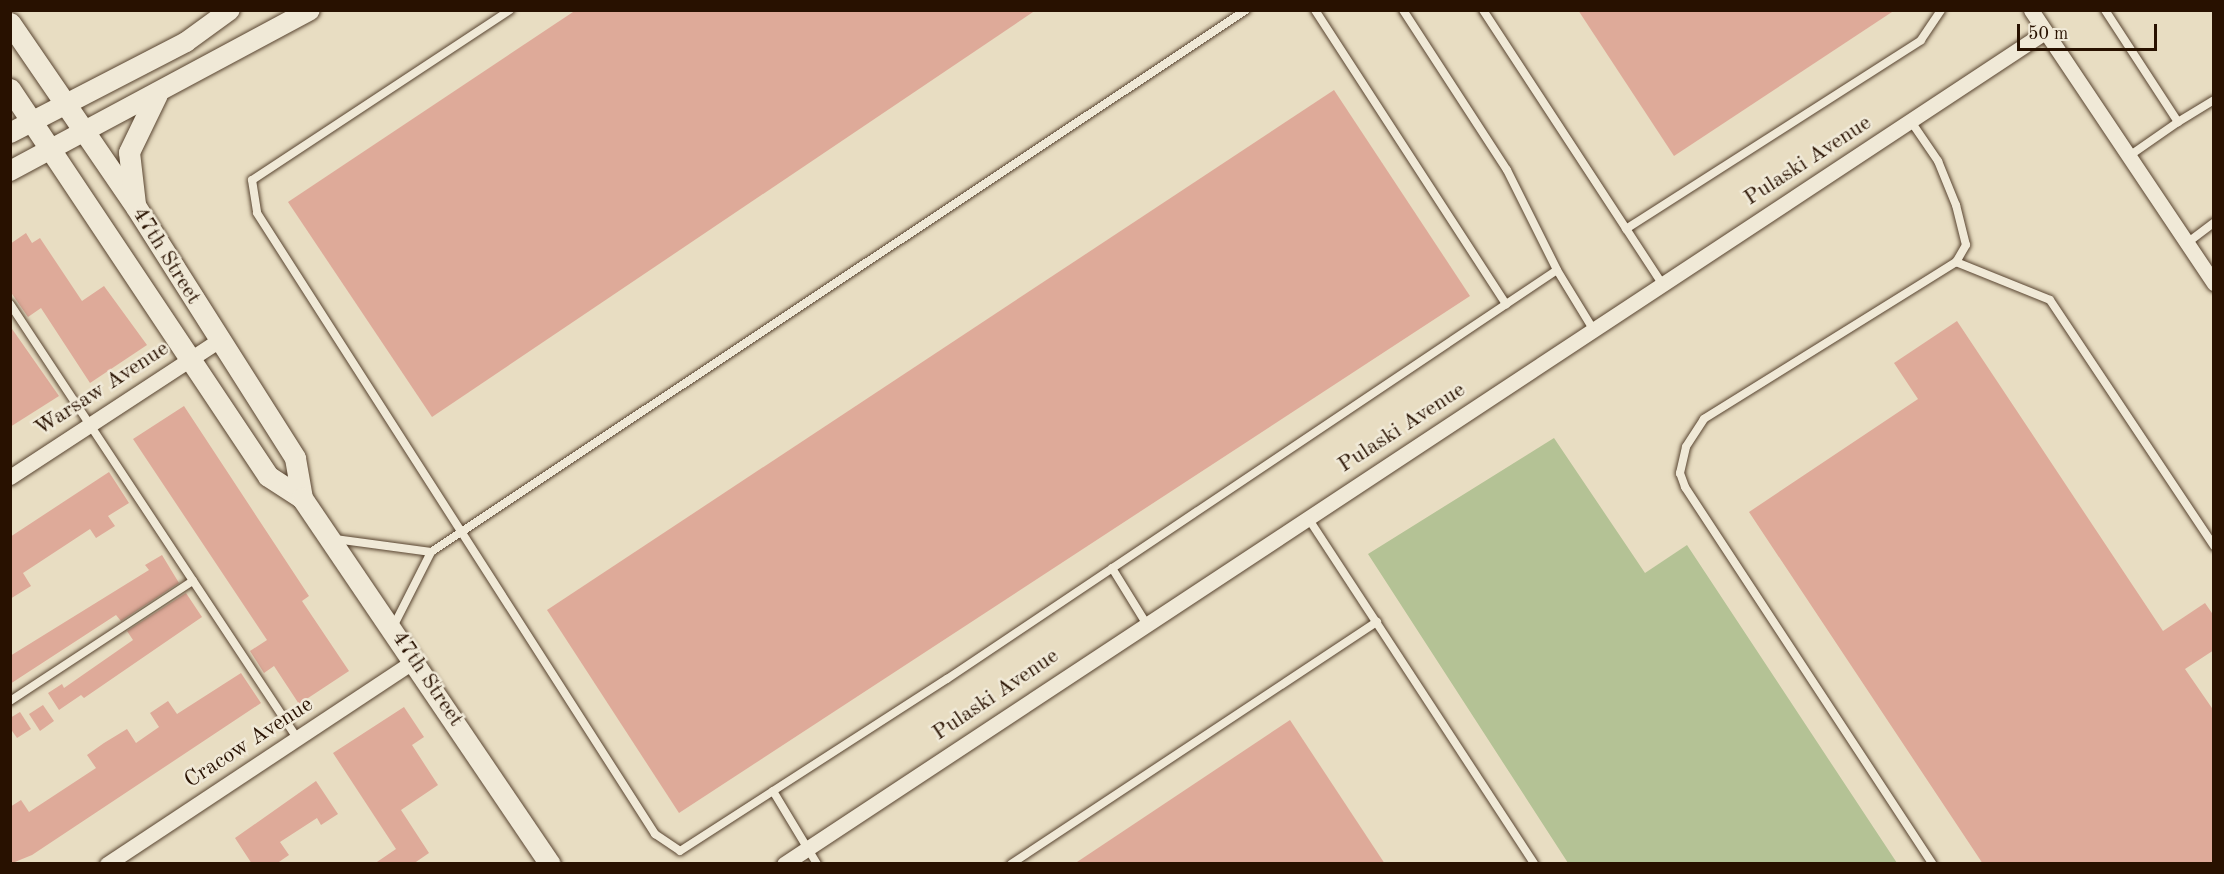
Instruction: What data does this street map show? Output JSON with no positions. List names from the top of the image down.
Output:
{
  "streets": {
    "main road": ["47th Street"],
    "street": ["Pulaski Avenue", "Warsaw Avenue", "Cracow Avenue"]
  },
  "crossings": [
    ["47th Street", "Warsaw Avenue"],
    ["47th Street", "Cracow Avenue"]
  ],
  "scale_bar": "50 m"
}
